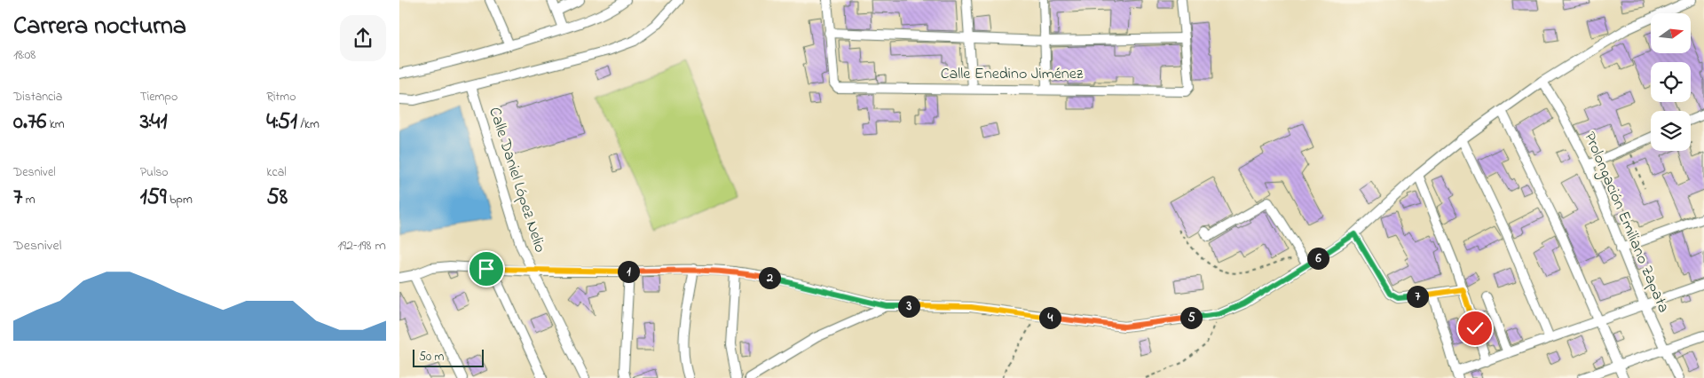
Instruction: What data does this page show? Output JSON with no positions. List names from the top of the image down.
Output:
{
  "streets": {
    "street": ["Calle Enedino Jiménez", "Calle Daniel López Nelio", "Prolongación Emiliano Zapata"]
  },
  "scale_bar": "50 m",
  "north": "right",
  "page": {
    "heading": ["Carrera nocturna", "18:08"],
    "stats": [
      ["Distancia", "0.76 km"],
      ["Tiempo", "3:41"],
      ["Ritmo", "4:51 /km"],
      ["Desnivel", "7 m"],
      ["Pulso", "159 bpm"],
      ["kcal", "58"]
    ],
    "chart": ["Desnivel", "192–198 m"],
    "pins": [
      "6",
      "1",
      "2",
      "7",
      "3",
      "4",
      "5"
    ],
    "scale": "50 m"
  }
}
